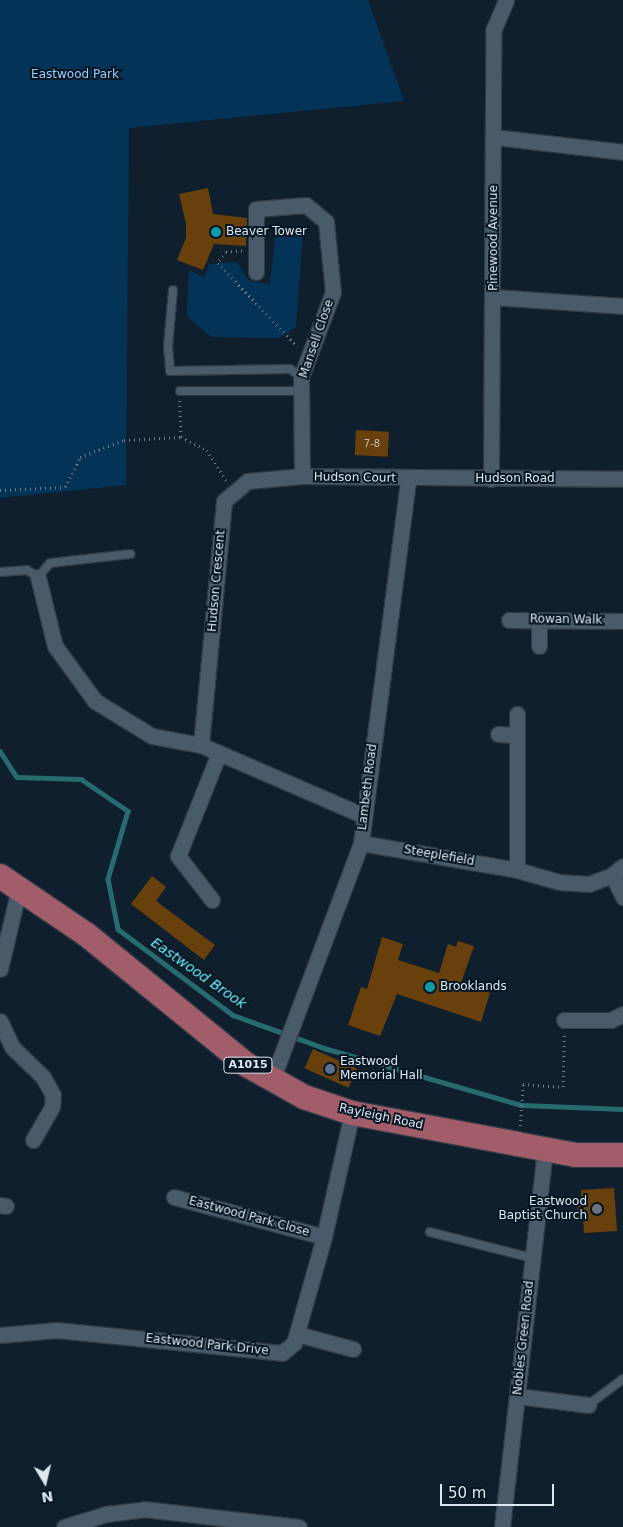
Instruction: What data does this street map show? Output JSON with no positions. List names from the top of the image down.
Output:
{
  "streets": {
    "main road": ["A1015", "Rayleigh Road"],
    "street": [
      "Pinewood Avenue",
      "Mansell Close",
      "Hudson Court",
      "Hudson Road",
      "Hudson Crescent",
      "Rowan Walk",
      "Lambeth Road",
      "Steeplefield",
      "Eastwood Park Close",
      "Nobles Green Road",
      "Eastwood Park Drive"
    ]
  },
  "crossings": [
    ["Pinewood Avenue", "Hudson Road"],
    ["Mansell Close", "Hudson Court"],
    ["Mansell Close", "Hudson Crescent"],
    ["Hudson Court", "Hudson Road"],
    ["Hudson Court", "Hudson Crescent"],
    ["Hudson Court", "Lambeth Road"],
    ["Hudson Road", "Lambeth Road"],
    ["Lambeth Road", "Steeplefield"],
    ["Lambeth Road", "Rayleigh Road"],
    ["Rayleigh Road", "Nobles Green Road"],
    ["Rayleigh Road", "Eastwood Park Drive"],
    ["Eastwood Park Close", "Eastwood Park Drive"]
  ],
  "water": ["Eastwood Brook"],
  "parks": ["Eastwood Park"],
  "places": [
    "Beaver Tower",
    "Brooklands",
    "Eastwood Memorial Hall",
    "Eastwood Baptist Church"
  ],
  "house_numbers": ["7-8"],
  "scale_bar": "50 m",
  "north": "bottom"
}
